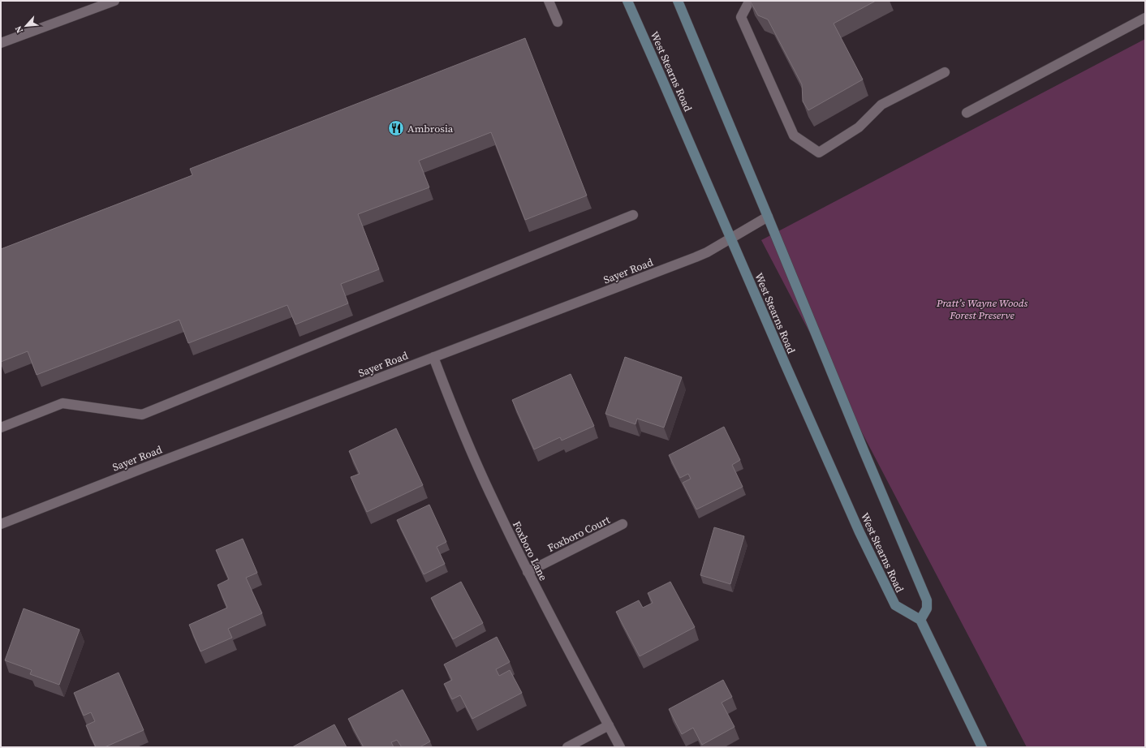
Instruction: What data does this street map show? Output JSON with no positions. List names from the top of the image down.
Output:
{
  "streets": {
    "main road": ["West Stearns Road"],
    "street": ["Sayer Road", "Foxboro Court", "Foxboro Lane"]
  },
  "crossings": [
    ["West Stearns Road", "Sayer Road"],
    ["Sayer Road", "Foxboro Lane"],
    ["Foxboro Court", "Foxboro Lane"]
  ],
  "parks": ["Pratt’s Wayne Woods Forest Preserve"],
  "places": {
    "restaurant": ["Ambrosia"]
  },
  "north": "bottom left"
}
